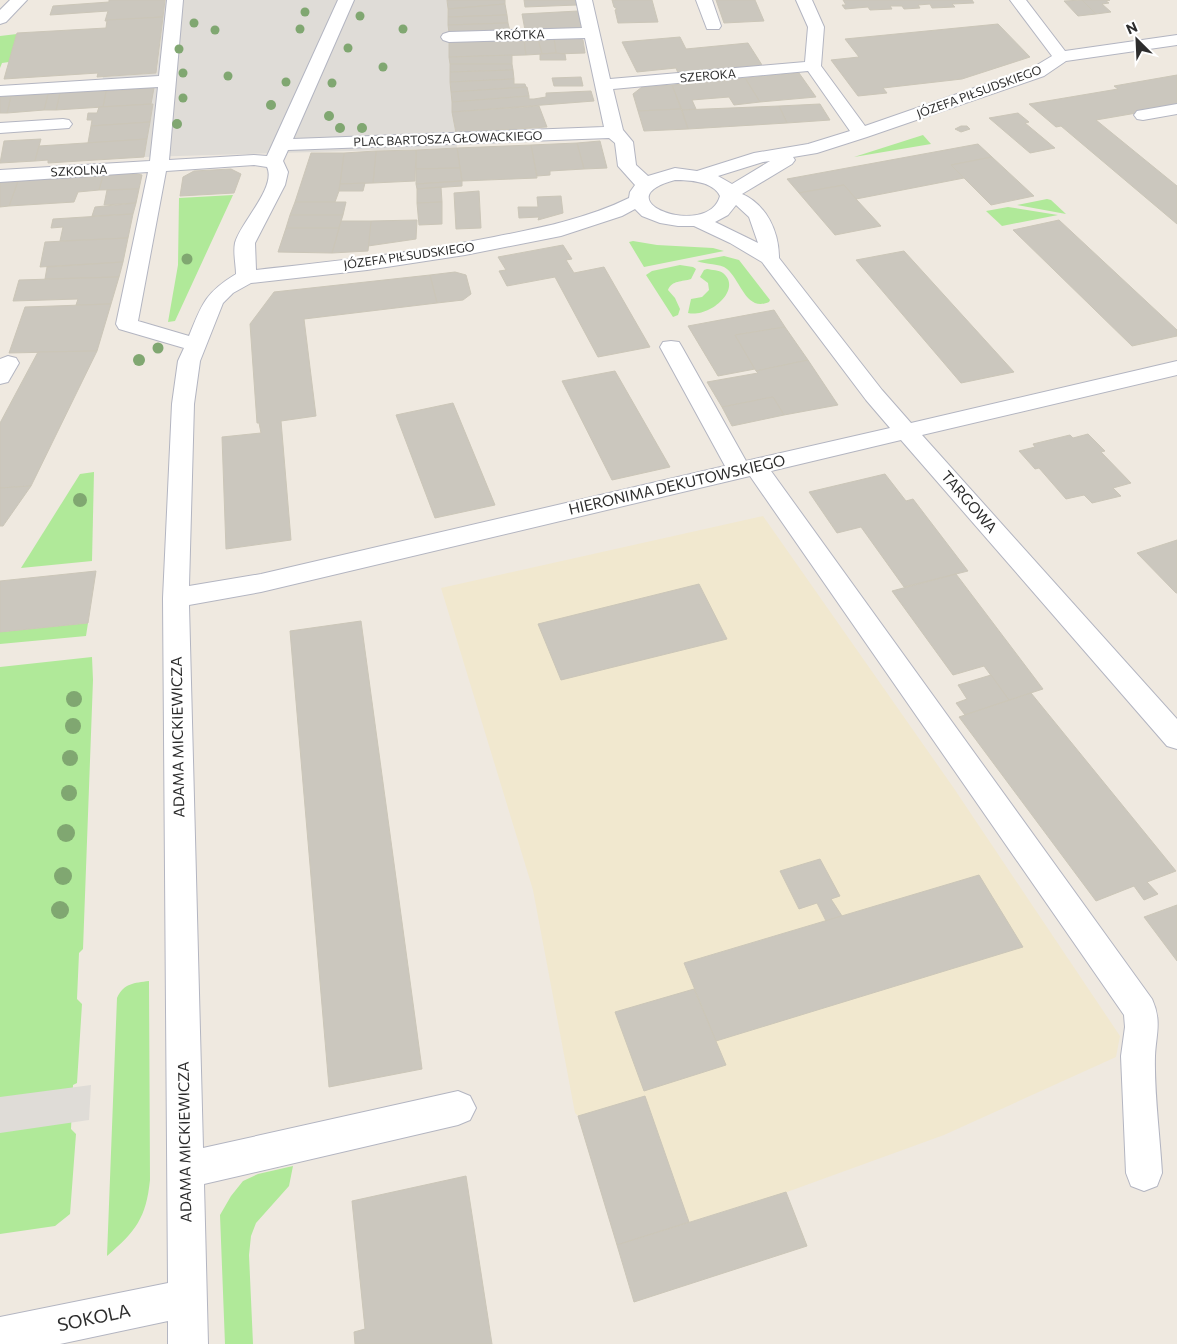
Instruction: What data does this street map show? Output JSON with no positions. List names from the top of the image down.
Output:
{
  "streets": {
    "street": [
      "KRÓTKA",
      "SZEROKA",
      "JÓZEFA PIŁSUDSKIEGO",
      "PLAC BARTOSZA GŁOWACKIEGO",
      "SZKOLNA",
      "HIERONIMA DEKUTOWSKIEGO",
      "TARGOWA",
      "ADAMA MICKIEWICZA",
      "SOKOLA"
    ]
  },
  "crossings": [
    ["JÓZEFA PIŁSUDSKIEGO", "TARGOWA"],
    ["JÓZEFA PIŁSUDSKIEGO", "ADAMA MICKIEWICZA"],
    ["PLAC BARTOSZA GŁOWACKIEGO", "SZKOLNA"],
    ["HIERONIMA DEKUTOWSKIEGO", "TARGOWA"],
    ["HIERONIMA DEKUTOWSKIEGO", "ADAMA MICKIEWICZA"],
    ["ADAMA MICKIEWICZA", "SOKOLA"]
  ],
  "north": "top left"
}
